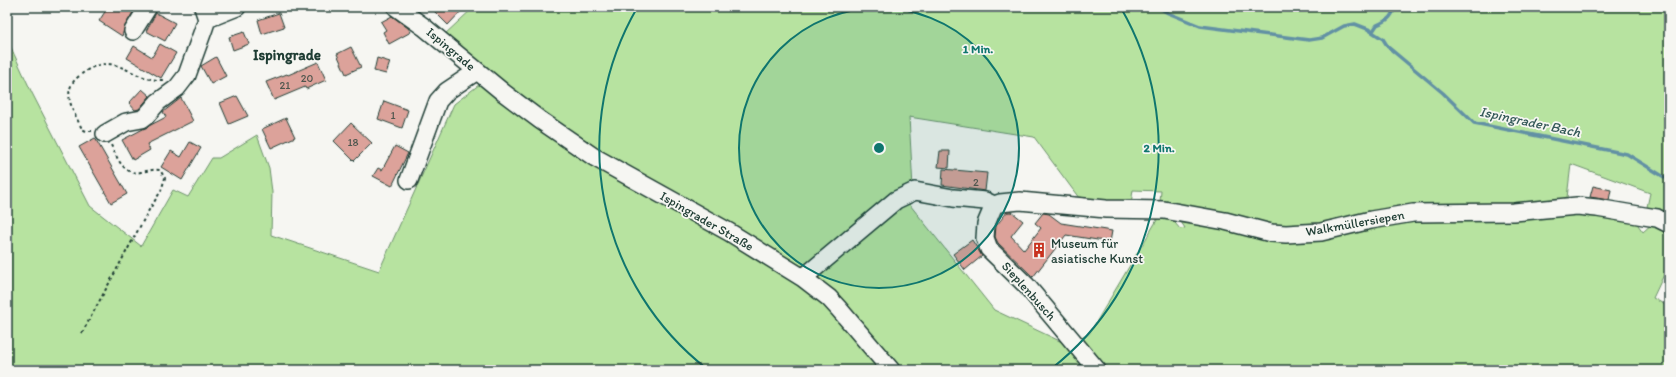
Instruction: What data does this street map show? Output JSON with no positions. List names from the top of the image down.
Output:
{
  "streets": {
    "street": [
      "Ispingrade",
      "Ispingrader Straße",
      "Walkmüllersiepen",
      "Sieplenbusch"
    ]
  },
  "crossings": [
    ["Ispingrade", "Ispingrader Straße"],
    ["Walkmüllersiepen", "Sieplenbusch"]
  ],
  "districts": ["Ispingrade"],
  "water": ["Ispingrader Bach"],
  "places": {
    "building": ["Museum für asiatische Kunst"]
  },
  "house_numbers": [
    "20",
    "21",
    "1",
    "18",
    "2"
  ],
  "rings": ["1 Min.", "2 Min."]
}
